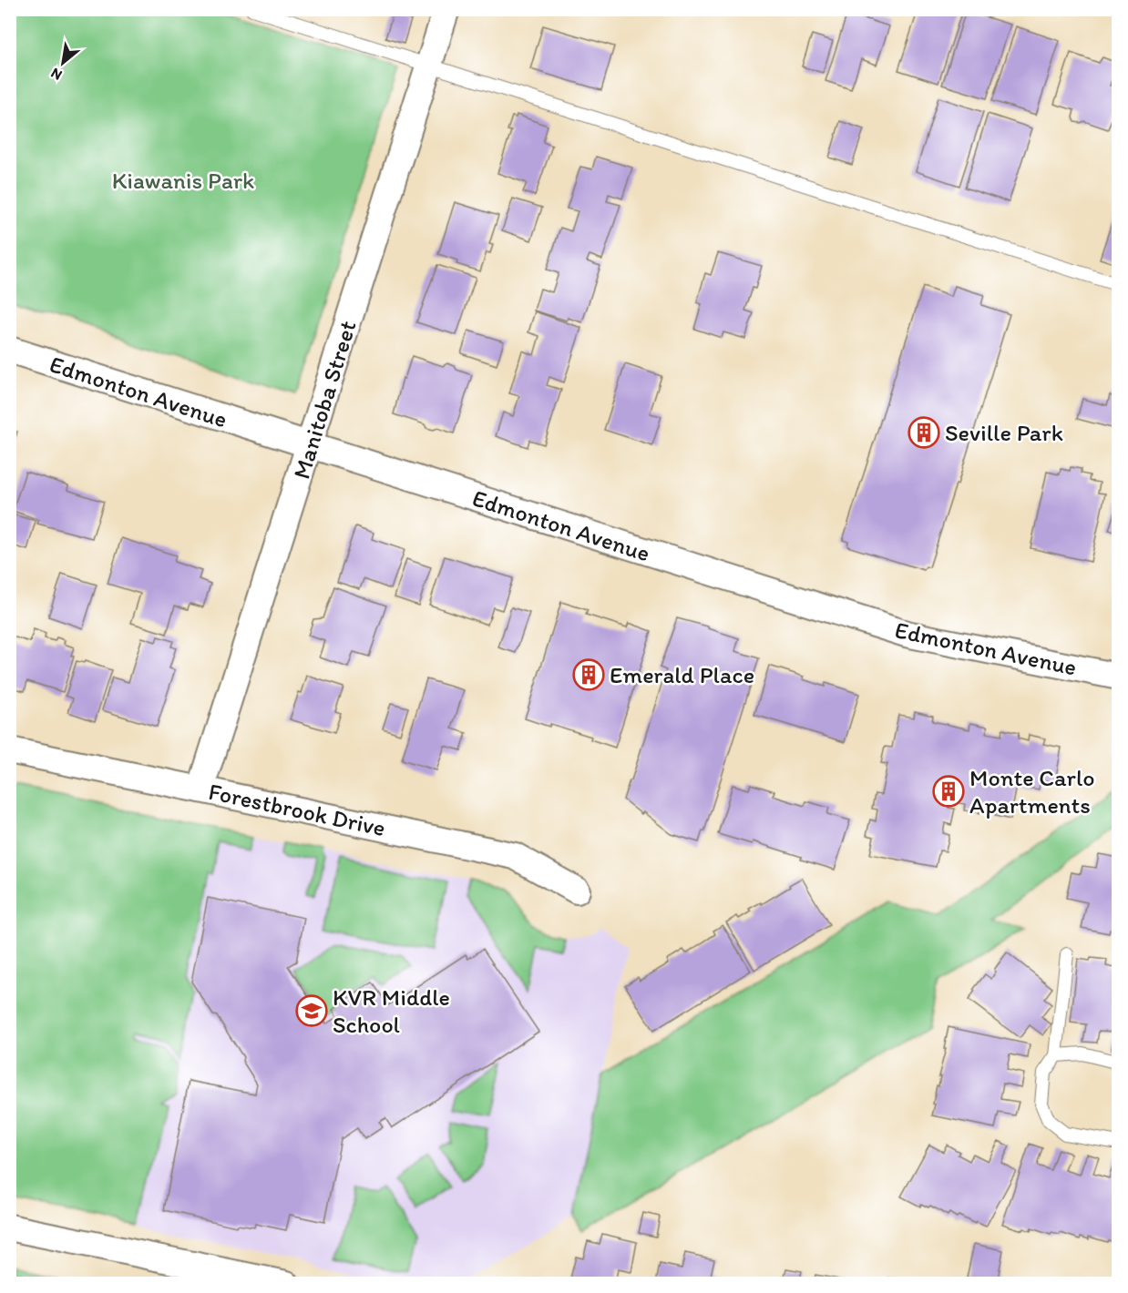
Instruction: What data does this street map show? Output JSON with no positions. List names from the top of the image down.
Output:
{
  "streets": {
    "street": ["Edmonton Avenue", "Manitoba Street", "Forestbrook Drive"]
  },
  "crossings": [
    ["Edmonton Avenue", "Manitoba Street"],
    ["Manitoba Street", "Forestbrook Drive"]
  ],
  "parks": ["Kiawanis Park"],
  "places": {
    "building": ["Seville Park", "Emerald Place", "Monte Carlo Apartments"],
    "school or university": ["KVR Middle School"]
  },
  "north": "bottom left"
}
